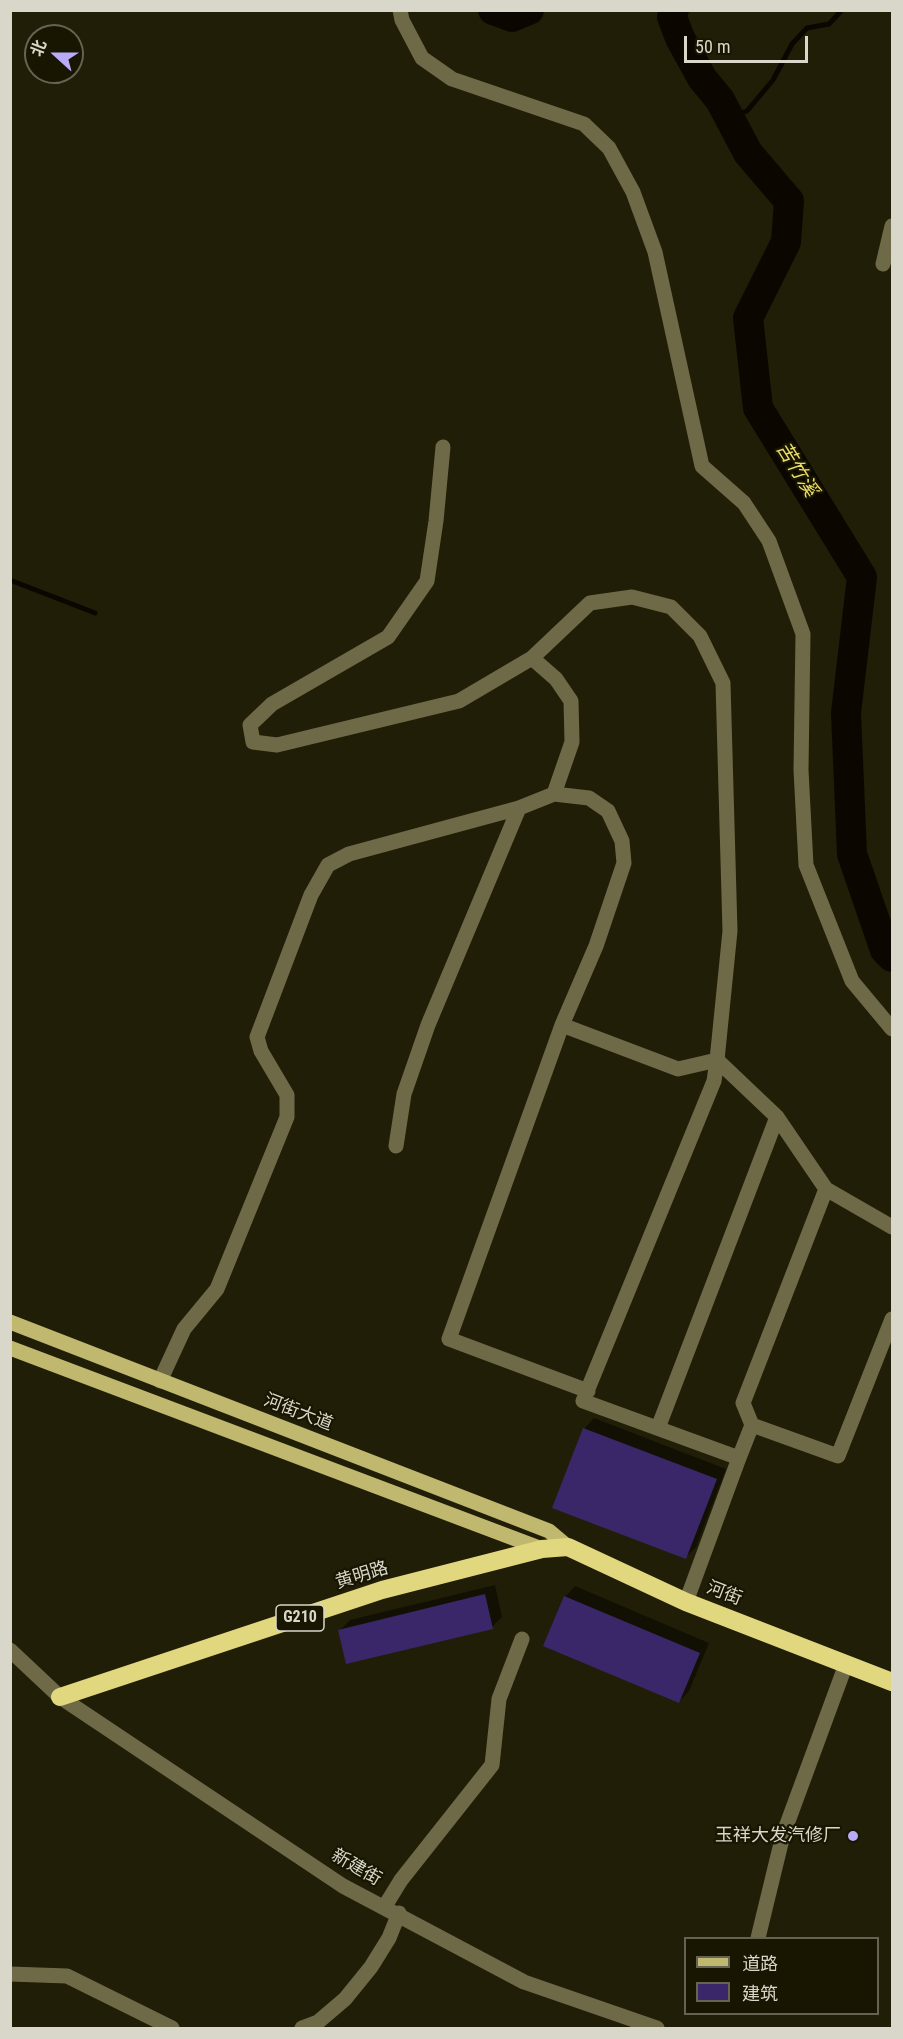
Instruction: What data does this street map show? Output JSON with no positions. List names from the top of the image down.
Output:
{
  "streets": {
    "highway": ["黄明路", "河街", "G210"],
    "main road": ["河街大道"],
    "street": ["新建街"]
  },
  "crossings": [
    ["河街大道", "河街"],
    ["河街大道", "G210"],
    ["黄明路", "G210"],
    ["黄明路", "新建街"],
    ["河街", "G210"]
  ],
  "water": ["苦竹溪"],
  "places": ["玉祥大发汽修厂"],
  "legend": ["道路", "建筑"],
  "scale_bar": "50 m",
  "north": "left"
}
